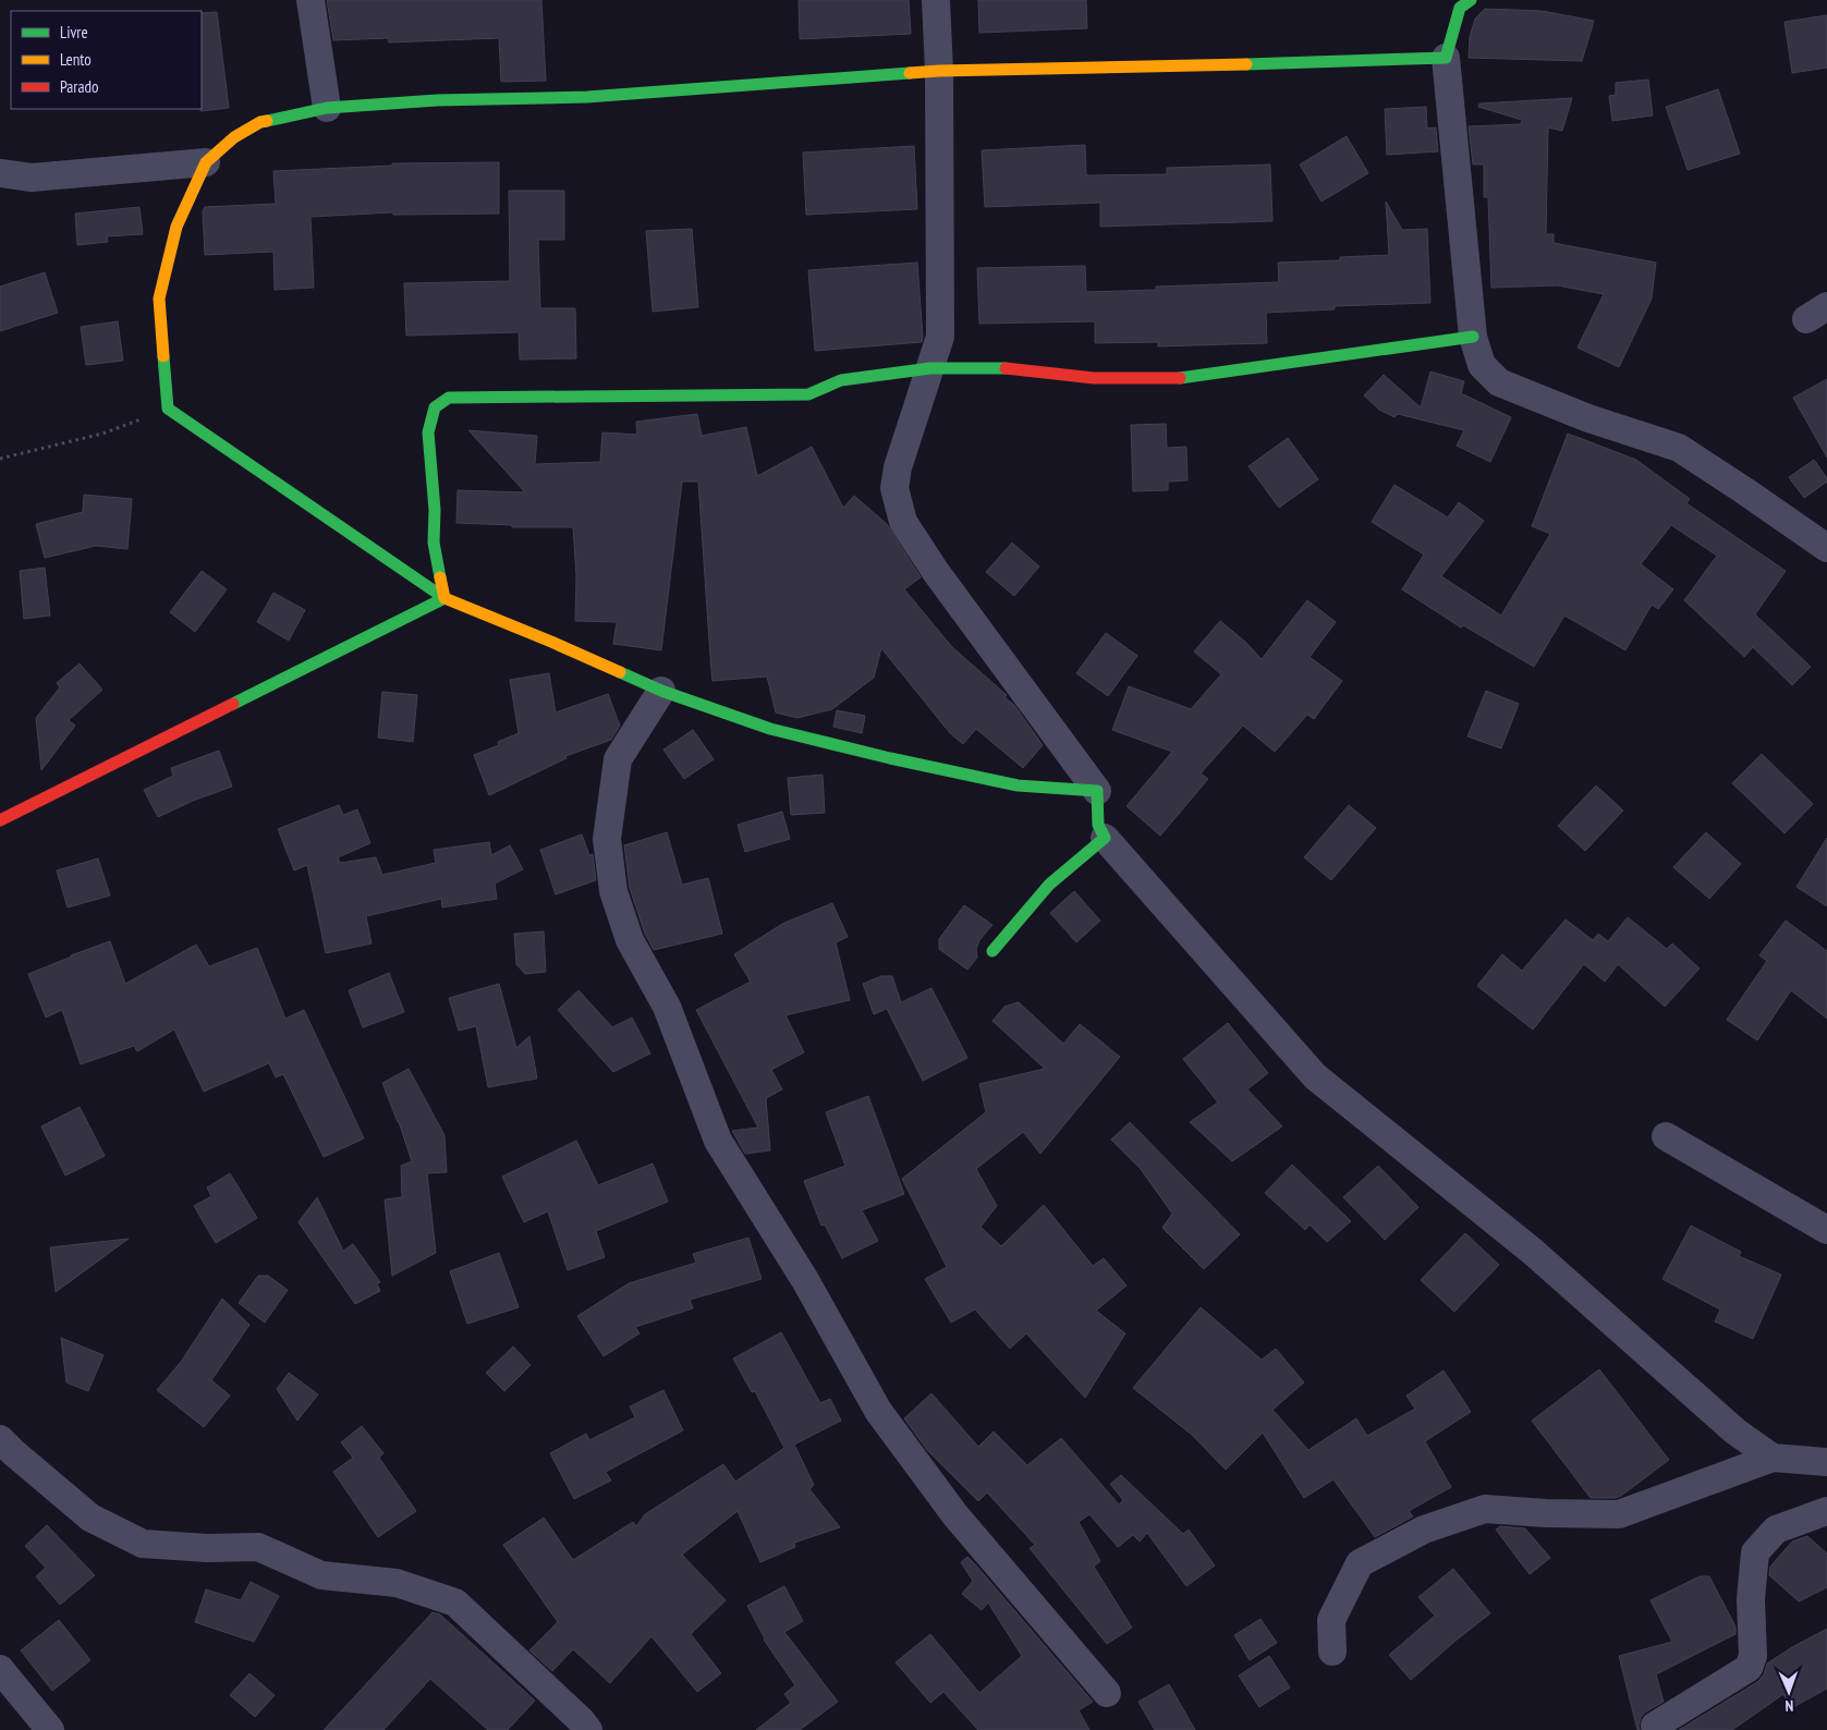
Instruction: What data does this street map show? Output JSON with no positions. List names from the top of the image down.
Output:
{
  "legend": ["Livre", "Lento", "Parado"],
  "north": "bottom"
}
